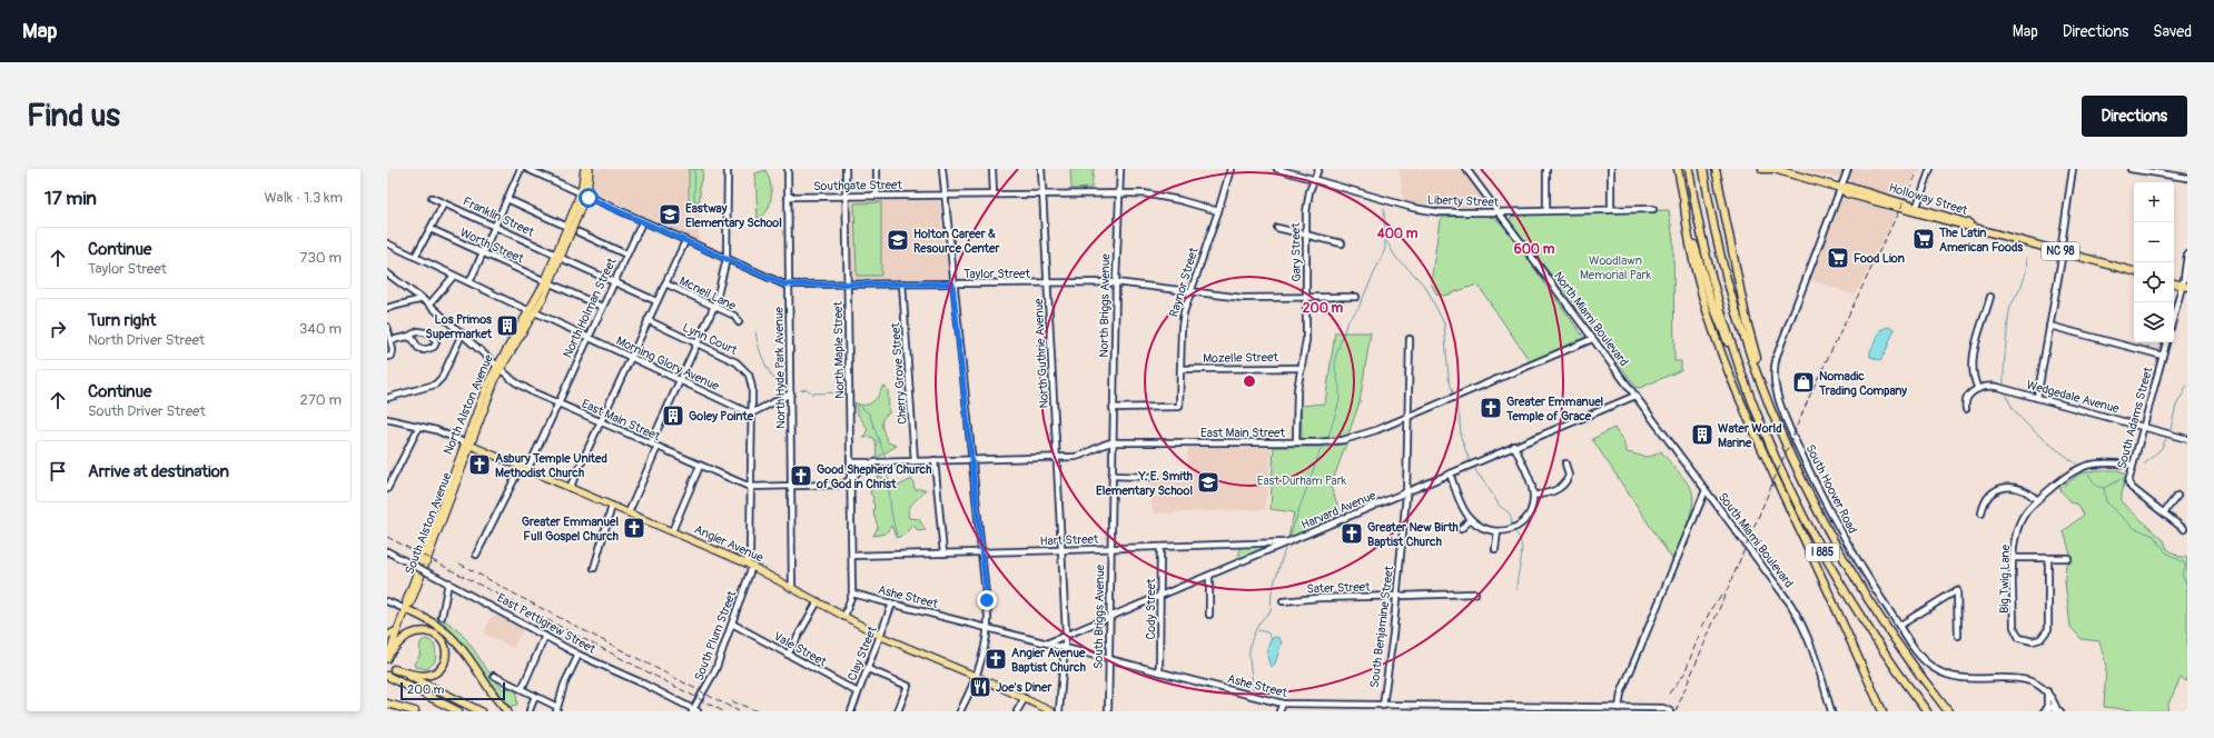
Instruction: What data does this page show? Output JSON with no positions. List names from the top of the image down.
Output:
{
  "streets": {
    "highway": ["Holloway Street", "NC 98", "I 885"],
    "main road": ["North Alston Avenue", "South Alston Avenue", "Angier Avenue"],
    "street": [
      "Southgate Street",
      "Liberty Street",
      "Franklin Street",
      "Worth Street",
      "Gary Street",
      "Taylor Street",
      "Raynor Street",
      "Mcneil Lane",
      "North Briggs Avenue",
      "North Holman Street",
      "North Miami Boulevard",
      "Lynn Court",
      "North Maple Street",
      "North Guthrie Avenue",
      "Mozelle Street",
      "Morning Glory Avenue",
      "North Hyde Park Avenue",
      "Cherry Grove Street",
      "Wedgedale Avenue",
      "South Adams Street",
      "East Main Street",
      "South Hoover Road",
      "Harvard Avenue",
      "Hart Street",
      "South Miami Boulevard",
      "Big Twig Lane",
      "Sater Street",
      "Ashe Street",
      "Cody Street",
      "South Briggs Avenue",
      "East Pettigrew Street",
      "South Benjamine Street",
      "South Plum Street",
      "Vale Street",
      "Clay Street"
    ]
  },
  "crossings": [
    ["Southgate Street", "Raynor Street"],
    ["Southgate Street", "North Briggs Avenue"],
    ["Southgate Street", "North Maple Street"],
    ["Southgate Street", "North Guthrie Avenue"],
    ["Southgate Street", "North Hyde Park Avenue"],
    ["Holloway Street", "South Hoover Road"],
    ["Liberty Street", "Gary Street"],
    ["Liberty Street", "North Miami Boulevard"],
    ["Franklin Street", "North Holman Street"],
    ["Franklin Street", "North Alston Avenue"],
    ["Worth Street", "North Holman Street"],
    ["Worth Street", "North Alston Avenue"],
    ["Gary Street", "Taylor Street"],
    ["Gary Street", "Mozelle Street"],
    ["Gary Street", "East Main Street"],
    ["Taylor Street", "Raynor Street"],
    ["Taylor Street", "North Briggs Avenue"],
    ["Taylor Street", "North Holman Street"],
    ["Taylor Street", "North Maple Street"],
    ["Taylor Street", "North Guthrie Avenue"],
    ["Taylor Street", "North Hyde Park Avenue"],
    ["Taylor Street", "Cherry Grove Street"],
    ["Taylor Street", "North Alston Avenue"],
    ["Raynor Street", "North Briggs Avenue"],
    ["Raynor Street", "Mozelle Street"],
    ["North Briggs Avenue", "East Main Street"],
    ["North Briggs Avenue", "South Briggs Avenue"],
    ["North Holman Street", "Morning Glory Avenue"],
    ["North Holman Street", "East Main Street"],
    ["North Holman Street", "Angier Avenue"],
    ["North Miami Boulevard", "East Main Street"],
    ["North Miami Boulevard", "Harvard Avenue"],
    ["North Miami Boulevard", "South Miami Boulevard"],
    ["Lynn Court", "Morning Glory Avenue"],
    ["Lynn Court", "East Main Street"],
    ["Lynn Court", "South Plum Street"],
    ["North Maple Street", "East Main Street"],
    ["North Maple Street", "Hart Street"],
    ["North Maple Street", "Angier Avenue"],
    ["North Maple Street", "Ashe Street"],
    ["North Guthrie Avenue", "East Main Street"],
    ["North Guthrie Avenue", "Harvard Avenue"],
    ["North Guthrie Avenue", "Hart Street"],
    ["North Guthrie Avenue", "Ashe Street"],
    ["Morning Glory Avenue", "North Alston Avenue"],
    ["North Hyde Park Avenue", "East Main Street"],
    ["North Hyde Park Avenue", "Angier Avenue"],
    ["Cherry Grove Street", "East Main Street"],
    ["Wedgedale Avenue", "South Adams Street"],
    ["North Alston Avenue", "East Main Street"],
    ["North Alston Avenue", "South Alston Avenue"],
    ["North Alston Avenue", "Angier Avenue"],
    ["South Adams Street", "Big Twig Lane"],
    ["East Main Street", "South Briggs Avenue"],
    ["East Main Street", "South Benjamine Street"],
    ["East Main Street", "South Plum Street"],
    ["Harvard Avenue", "Hart Street"],
    ["Harvard Avenue", "South Miami Boulevard"],
    ["Harvard Avenue", "Ashe Street"],
    ["Harvard Avenue", "Cody Street"],
    ["Harvard Avenue", "South Briggs Avenue"],
    ["Harvard Avenue", "South Benjamine Street"],
    ["South Alston Avenue", "Angier Avenue"],
    ["Hart Street", "Cody Street"],
    ["Hart Street", "South Briggs Avenue"],
    ["Angier Avenue", "South Plum Street"],
    ["Angier Avenue", "Clay Street"],
    ["Sater Street", "South Benjamine Street"],
    ["Ashe Street", "Cody Street"],
    ["Ashe Street", "South Briggs Avenue"],
    ["Ashe Street", "South Benjamine Street"],
    ["Ashe Street", "Clay Street"],
    ["East Pettigrew Street", "South Plum Street"],
    ["South Plum Street", "Vale Street"],
    ["Vale Street", "Clay Street"]
  ],
  "parks": ["Woodlawn Memorial Park", "East Durham Park"],
  "places": {
    "school or university": ["Eastway Elementary School", "Holton Career & Resource Center", "Y. E. Smith Elementary School"],
    "supermarket": ["The Latin American Foods", "Food Lion"],
    "building": ["Los Primos Supermarket", "Goley Pointe", "Water World Marine"],
    "shop": ["Nomadic Trading Company"],
    "church": [
      "Greater Emmanuel Temple of Grace",
      "Asbury Temple United Methodist Church",
      "Good Shepherd Church of God in Christ",
      "Greater Emmanuel Full Gospel Church",
      "Greater New Birth Baptist Church",
      "Angier Avenue Baptist Church"
    ],
    "restaurant": ["Joe's Diner"]
  },
  "scale_bar": "200 m",
  "page": {
    "header": "Map",
    "nav": ["Map", "Directions", "Saved"],
    "buttons": "Directions",
    "title": "Find us",
    "heading": ["17 min", "Walk · 1.3 km"],
    "map_buttons": ["+", "−"],
    "list": [
      ["Continue", "Taylor Street", "730 m"],
      ["Turn right", "North Driver Street", "340 m"],
      ["Continue", "South Driver Street", "270 m"],
      "Arrive at destination"
    ],
    "scale": "200 m"
  },
  "rings": ["400 m", "600 m", "200 m"]
}
